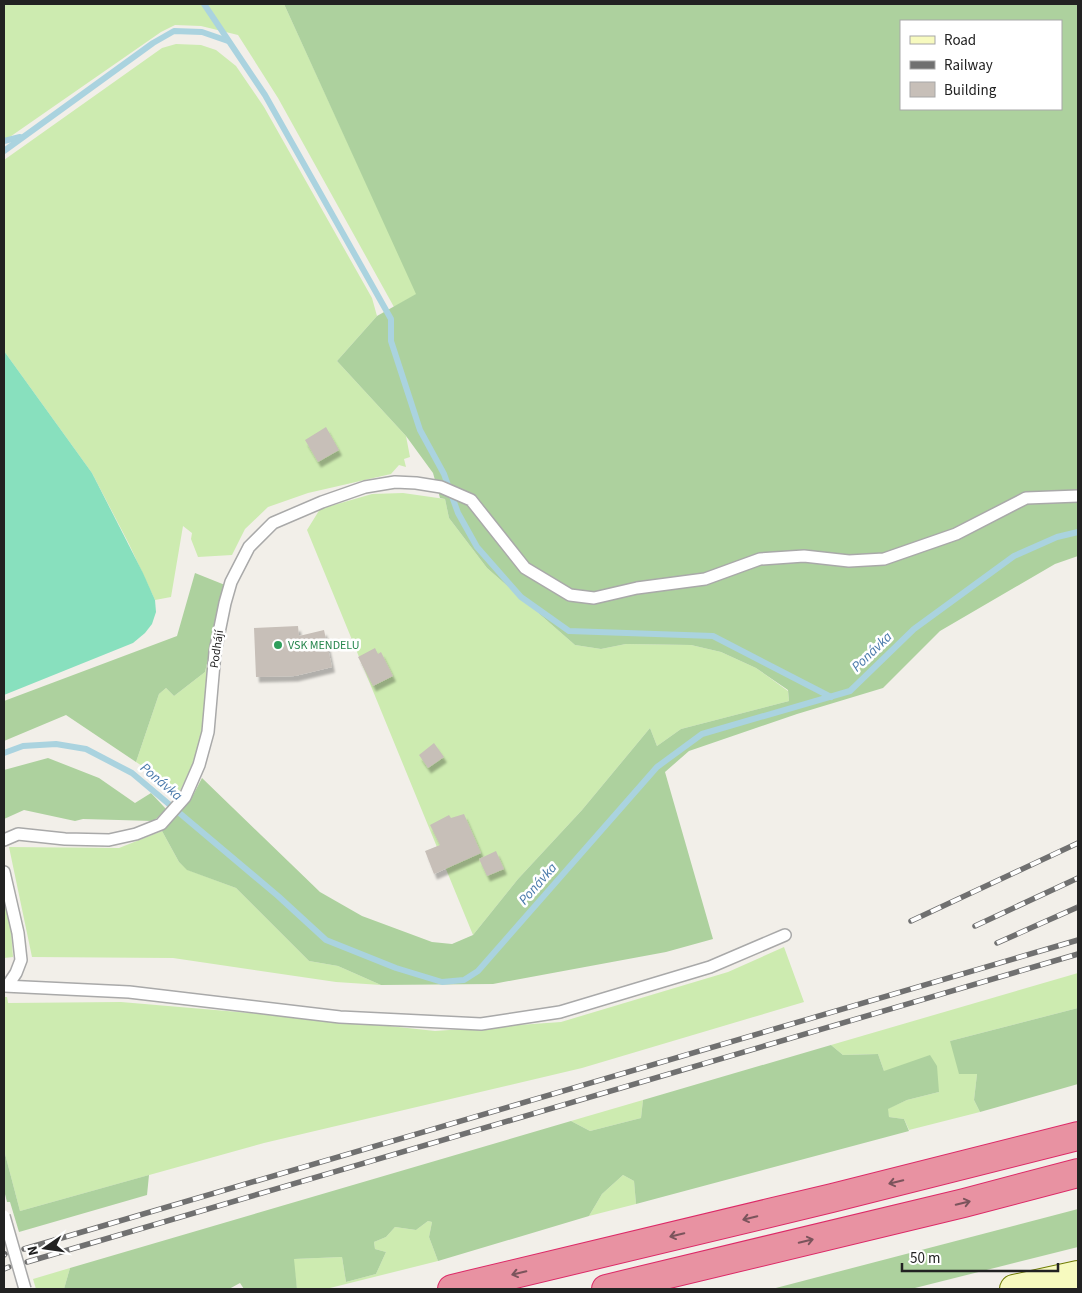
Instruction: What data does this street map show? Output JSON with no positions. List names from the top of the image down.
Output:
{
  "streets": {
    "lane": ["Podhájí"]
  },
  "water": ["Ponávka"],
  "places": ["VSK MENDELU"],
  "legend": ["Road", "Railway", "Building"],
  "scale_bar": "50 m",
  "north": "left"
}
